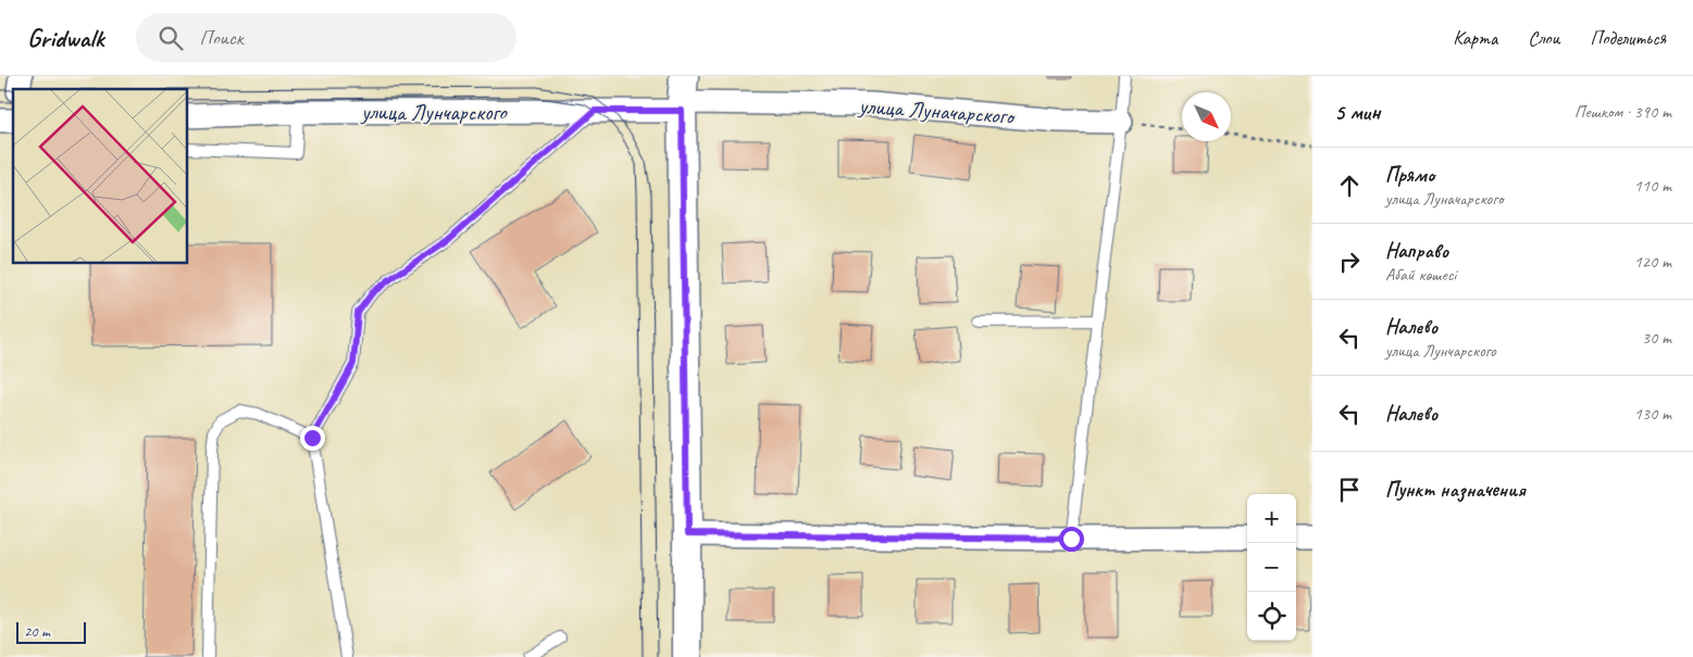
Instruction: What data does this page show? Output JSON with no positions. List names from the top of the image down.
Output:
{
  "streets": {
    "street": ["улица Луначарского", "улица Лунчарского"]
  },
  "crossings": [
    ["улица Луначарского", "улица Лунчарского"]
  ],
  "scale_bar": "20 m",
  "north": "bottom right",
  "page": {
    "header": "Gridwalk",
    "search": "Поиск",
    "nav": ["Карта", "Слои", "Поделиться"],
    "heading": ["5 мин", "Пешком · 390 m"],
    "list": [
      ["Прямо", "улица Луначарского", "110 m"],
      ["Направо", "Абай көшесі", "120 m"],
      ["Налево", "улица Лунчарского", "30 m"],
      ["Налево", "130 m"],
      "Пункт назначения"
    ],
    "map_buttons": ["+", "−"],
    "scale": "20 m"
  }
}
